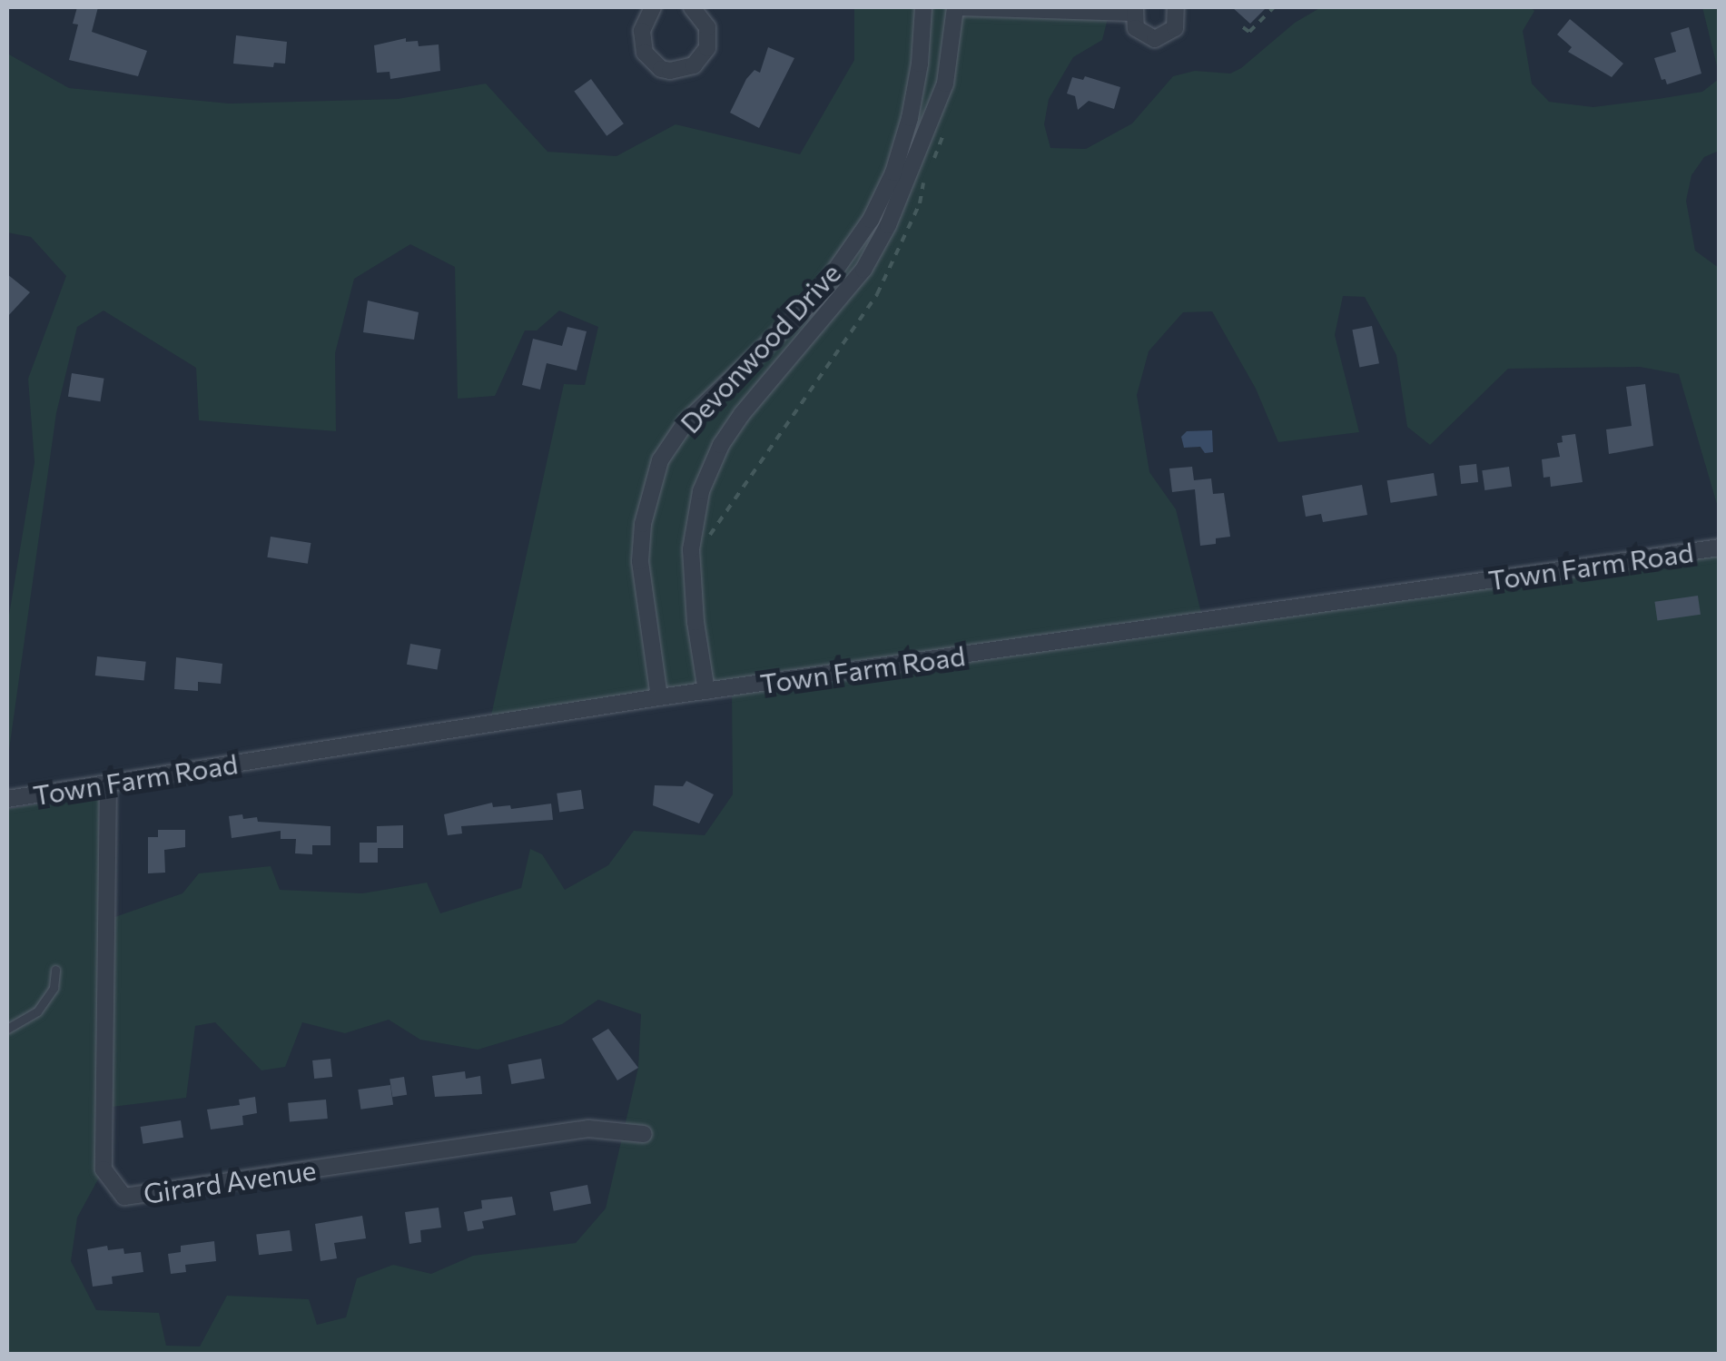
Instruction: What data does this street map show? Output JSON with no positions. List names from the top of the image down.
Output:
{
  "streets": {
    "street": ["Devonwood Drive", "Town Farm Road", "Girard Avenue"]
  },
  "crossings": [
    ["Devonwood Drive", "Town Farm Road"],
    ["Town Farm Road", "Girard Avenue"]
  ]
}
